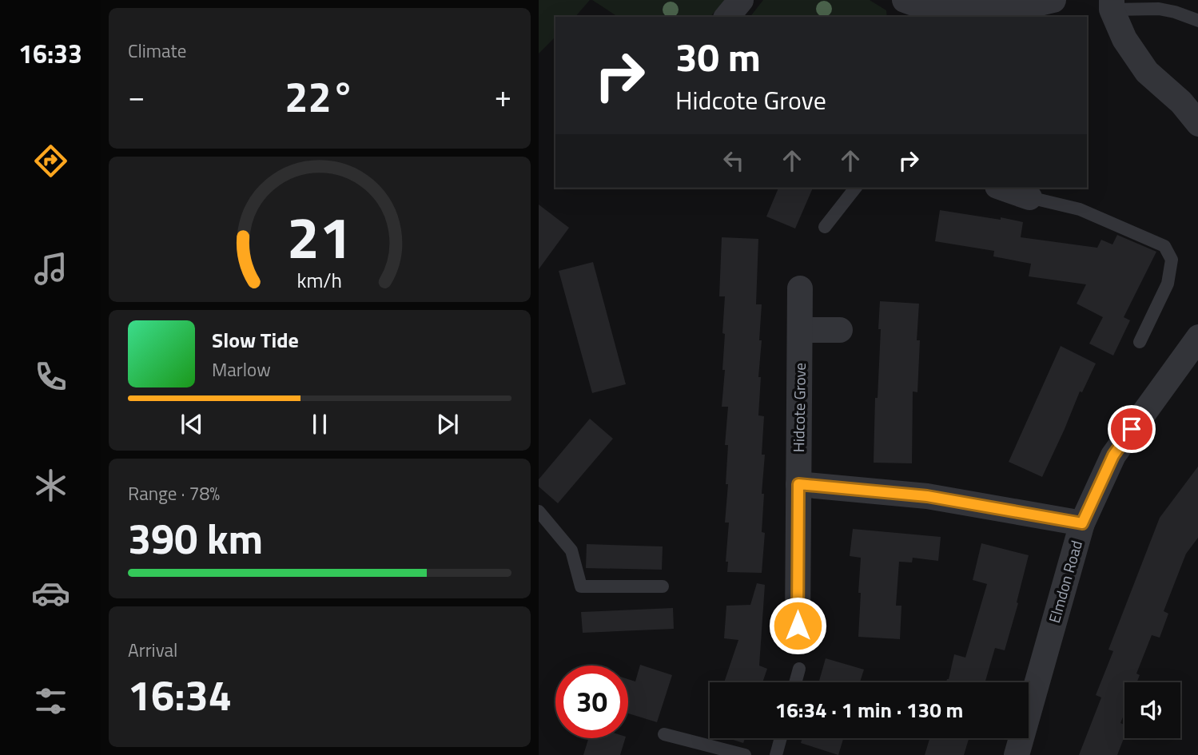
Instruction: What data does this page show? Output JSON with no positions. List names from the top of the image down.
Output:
{
  "streets": {
    "street": ["Hidcote Grove", "Elmdon Road"]
  },
  "page": {
    "tabs": "16:33",
    "tile": [
      "Climate",
      ["Range · 78%", "390 km"],
      ["Arrival", "16:34"]
    ],
    "turn": ["30 m", "Hidcote Grove"],
    "heat": ["−", "22°", "+"],
    "song": ["Slow Tide", "Marlow"],
    "limit": "30",
    "trip": "16:34 · 1 min · 130 m",
    "gauge": ["21", "km/h"]
  }
}
